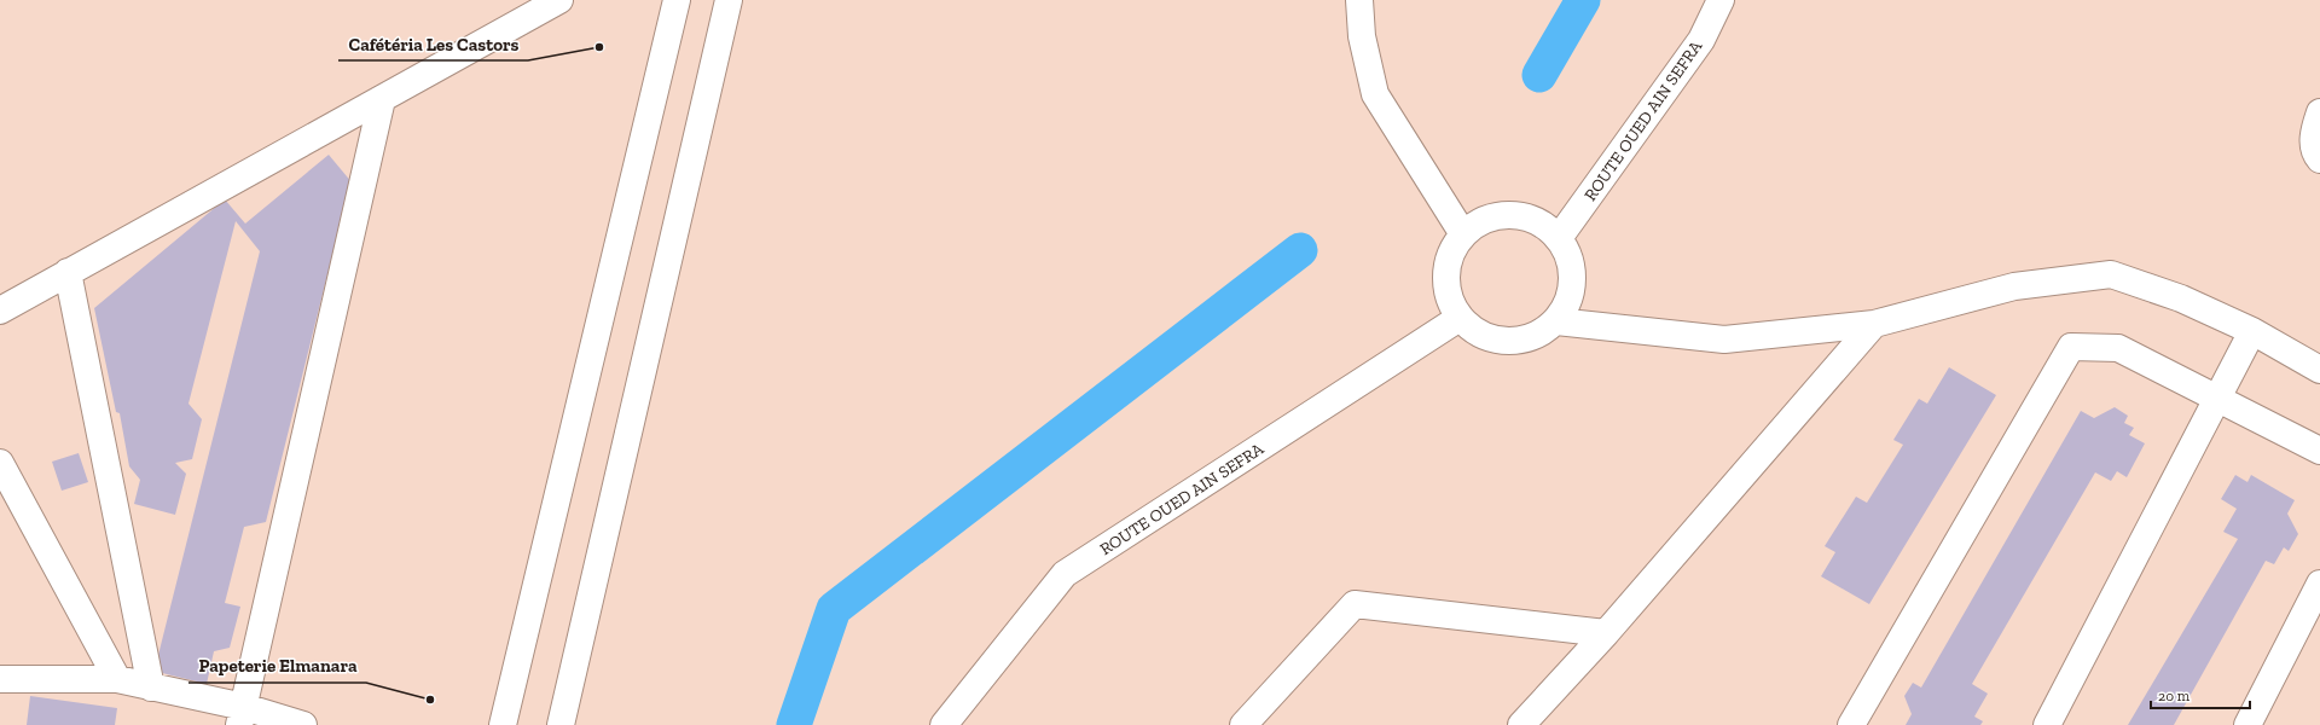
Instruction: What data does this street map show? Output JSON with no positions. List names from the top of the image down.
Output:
{
  "streets": {
    "street": ["ROUTE OUED AIN SEFRA"]
  },
  "places": ["Cafétéria Les Castors", "Papeterie Elmanara"],
  "scale_bar": "20 m"
}
